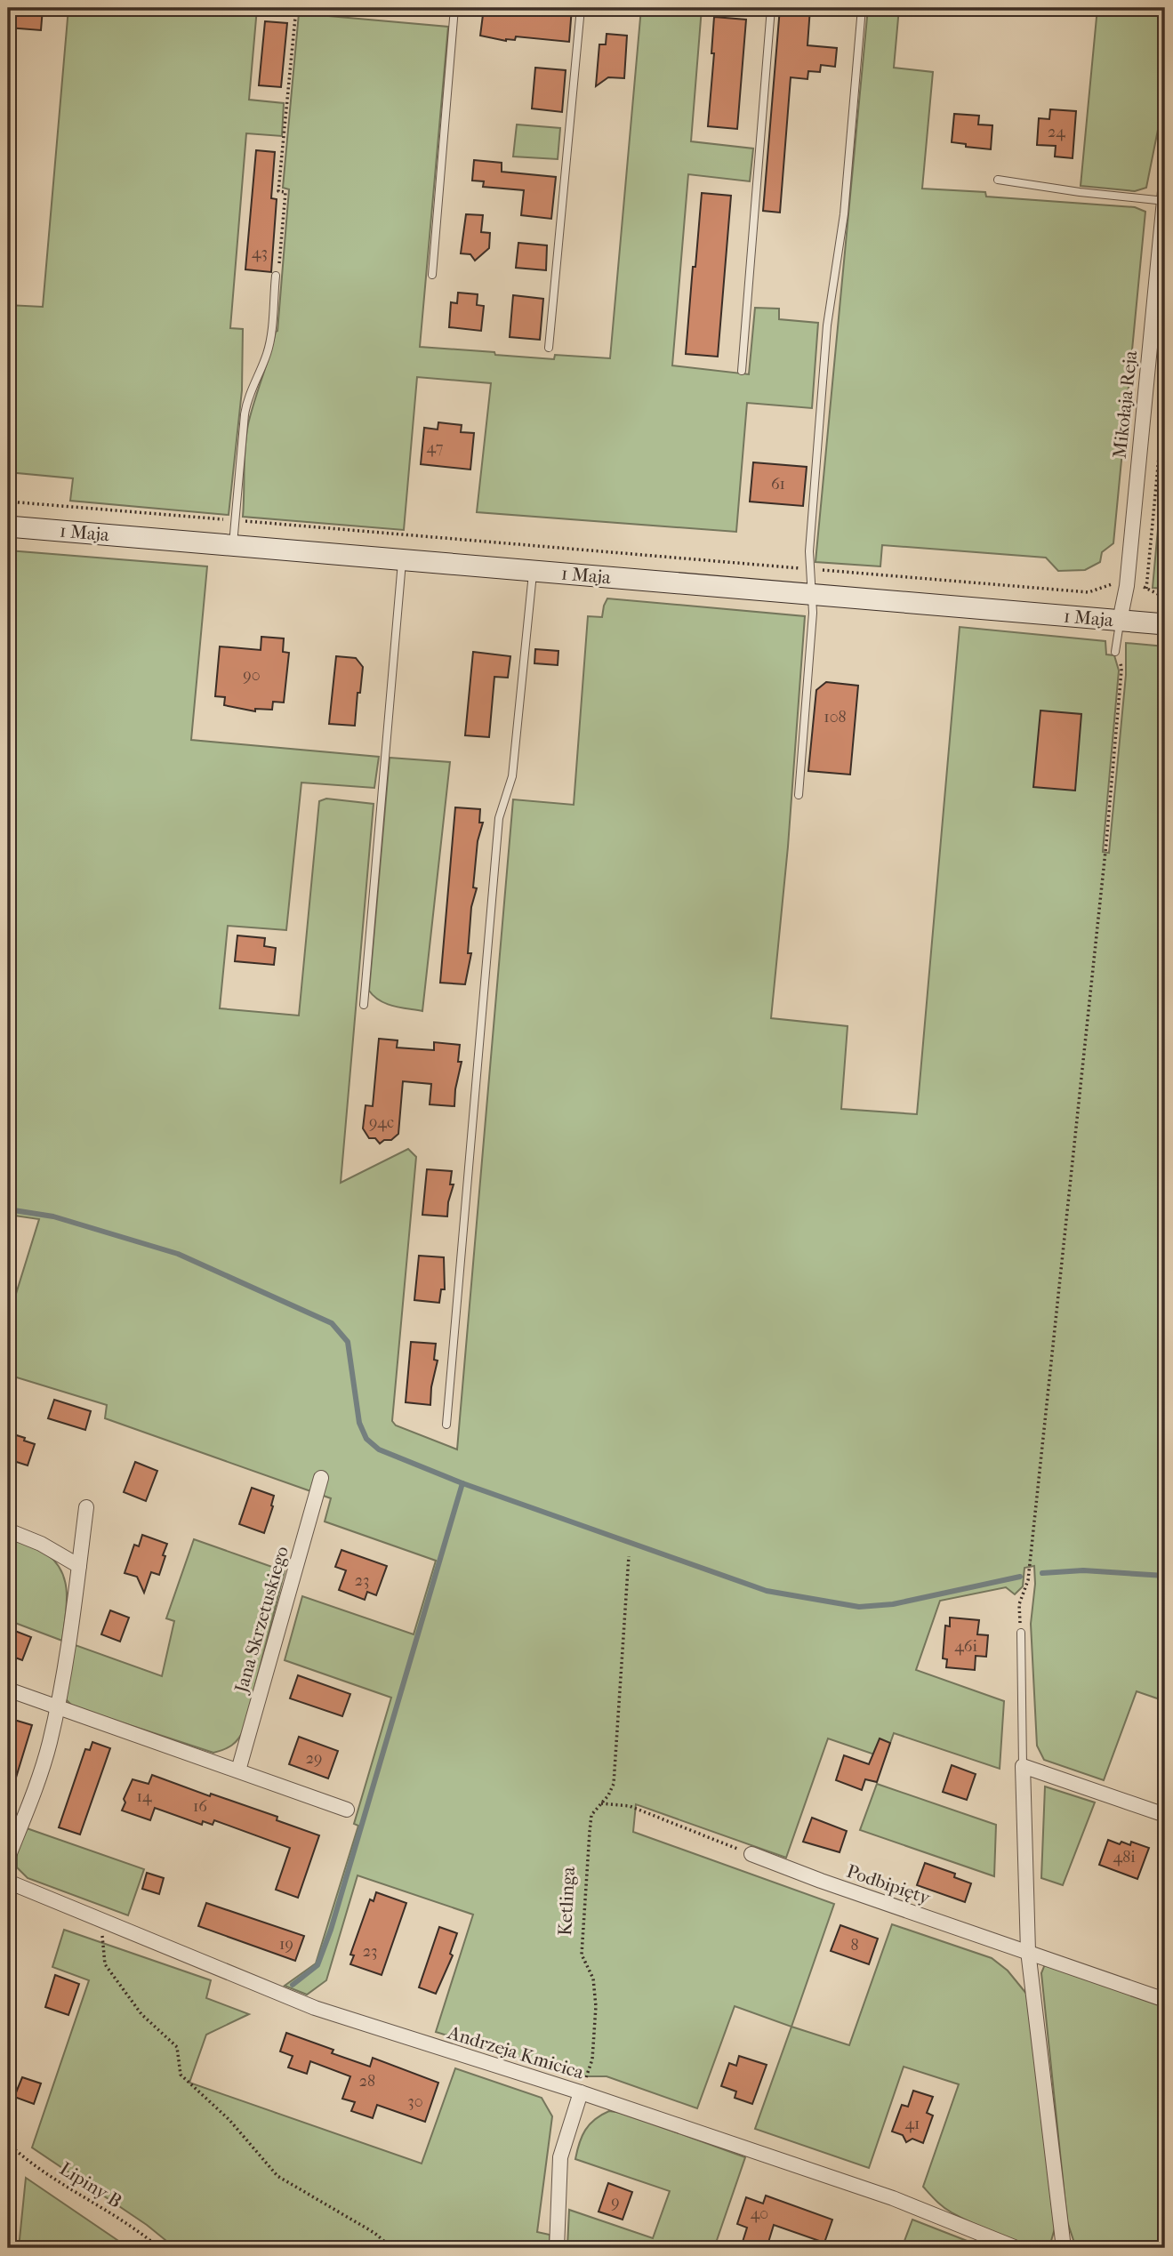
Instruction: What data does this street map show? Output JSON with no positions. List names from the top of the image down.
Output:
{
  "streets": {
    "main road": ["1 Maja"],
    "street": [
      "Mikołaja Reja",
      "Jana Skrzetuskiego",
      "Podbipięty",
      "Andrzeja Kmicica"
    ],
    "path": ["Ketlinga", "Lipiny B"]
  },
  "crossings": [
    ["Mikołaja Reja", "1 Maja"],
    ["Ketlinga", "Andrzeja Kmicica"]
  ],
  "house_numbers": [
    "24",
    "43",
    "47",
    "61",
    "90",
    "108",
    "94c",
    "23",
    "46i",
    "29",
    "14",
    "16",
    "48i",
    "19",
    "8",
    "23",
    "28",
    "30",
    "41",
    "9",
    "40"
  ]
}
